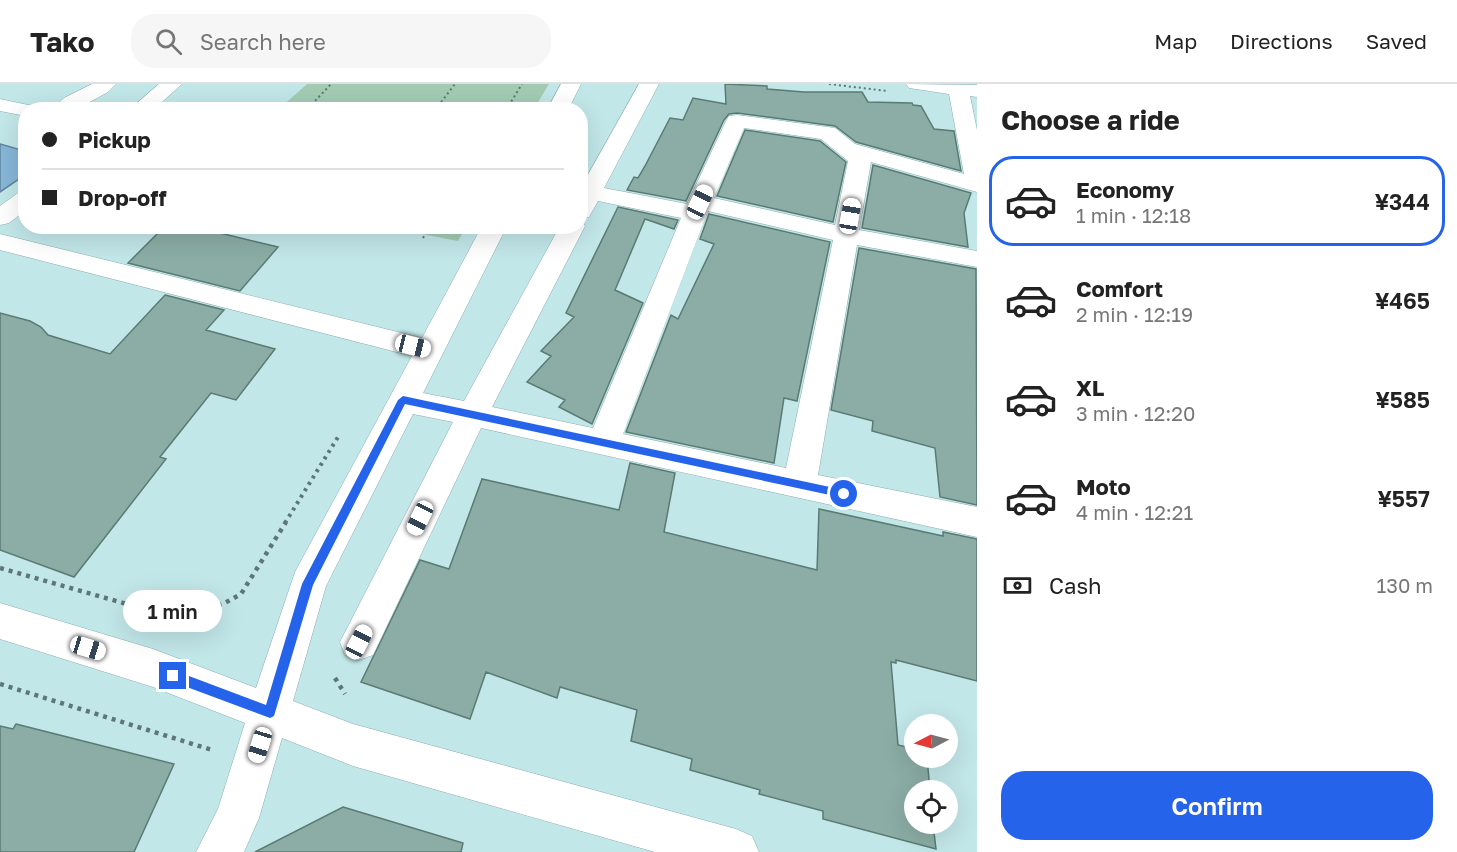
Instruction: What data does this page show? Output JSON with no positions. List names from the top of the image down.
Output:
{
  "north": "left",
  "page": {
    "header": "Tako",
    "search": "Search here",
    "nav": ["Map", "Directions", "Saved"],
    "heading": "Choose a ride",
    "banner": ["Pickup", "Drop-off"],
    "list": [
      {
        "name": "Economy",
        "note": "1 min · 12:18",
        "value": "¥344"
      },
      {
        "name": "Comfort",
        "note": "2 min · 12:19",
        "value": "¥465"
      },
      {
        "name": "XL",
        "note": "3 min · 12:20",
        "value": "¥585"
      },
      {
        "name": "Moto",
        "note": "4 min · 12:21",
        "value": "¥557"
      }
    ],
    "pay": ["Cash", "130 m"],
    "bubble": "1 min",
    "buttons": "Confirm"
  }
}
